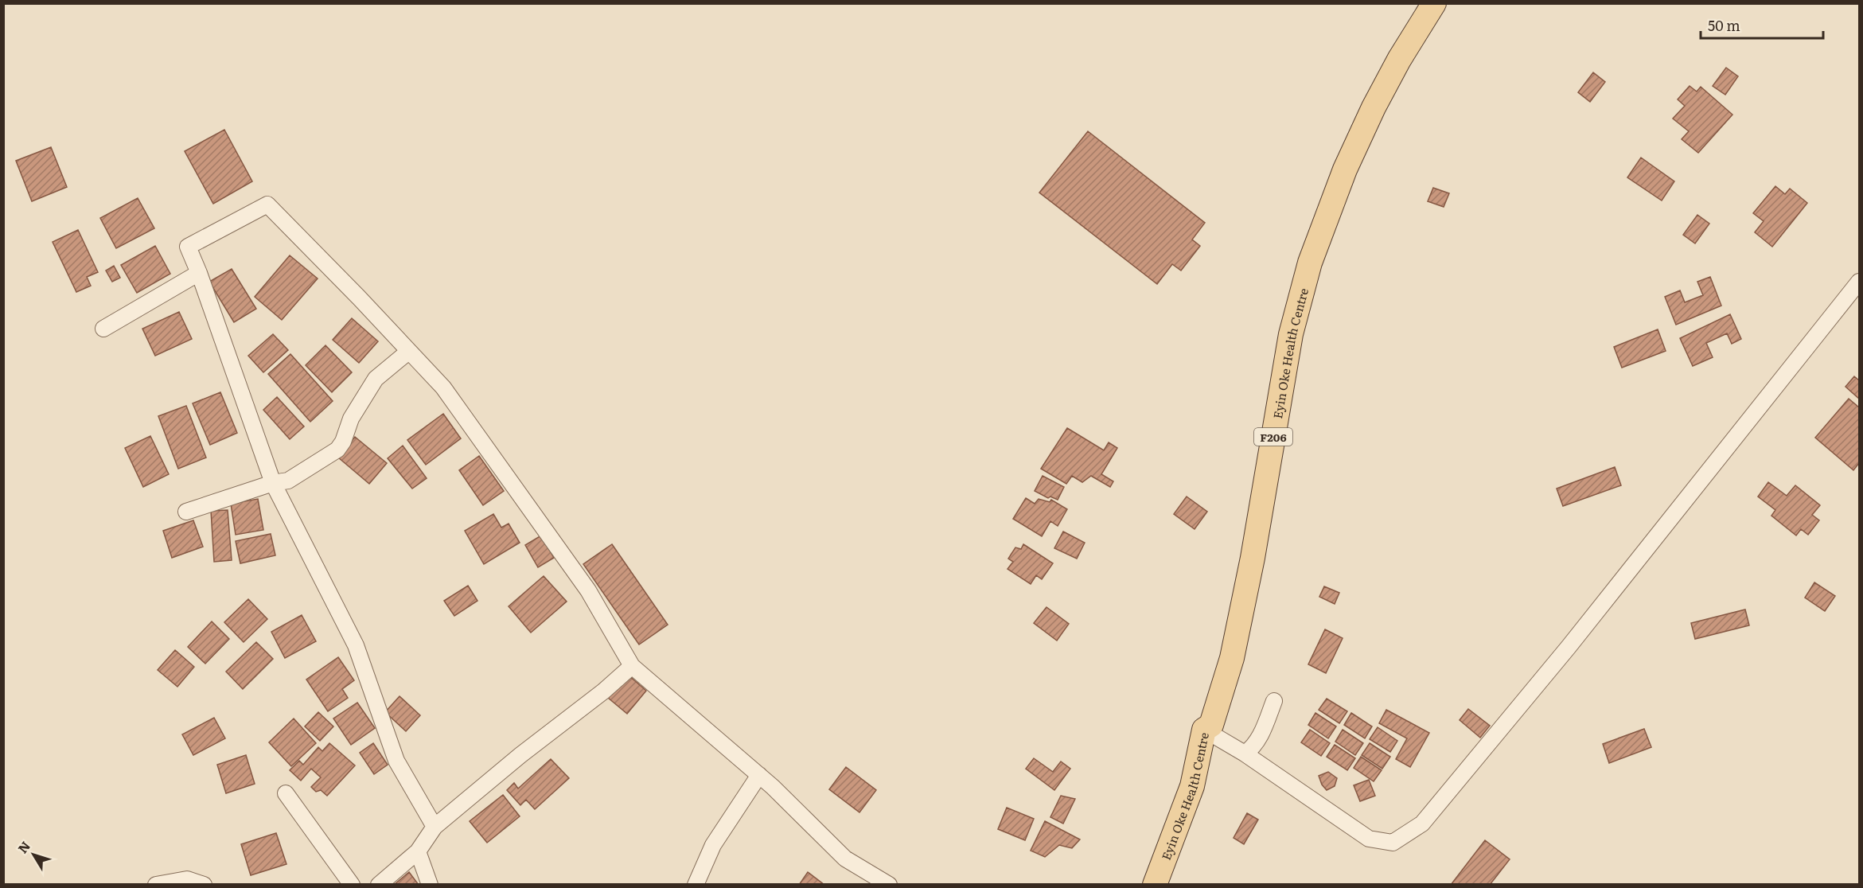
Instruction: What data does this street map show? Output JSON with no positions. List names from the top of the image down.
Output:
{
  "streets": {
    "main road": ["Eyin Oke Health Centre", "F206"]
  },
  "scale_bar": "50 m",
  "north": "top left"
}
